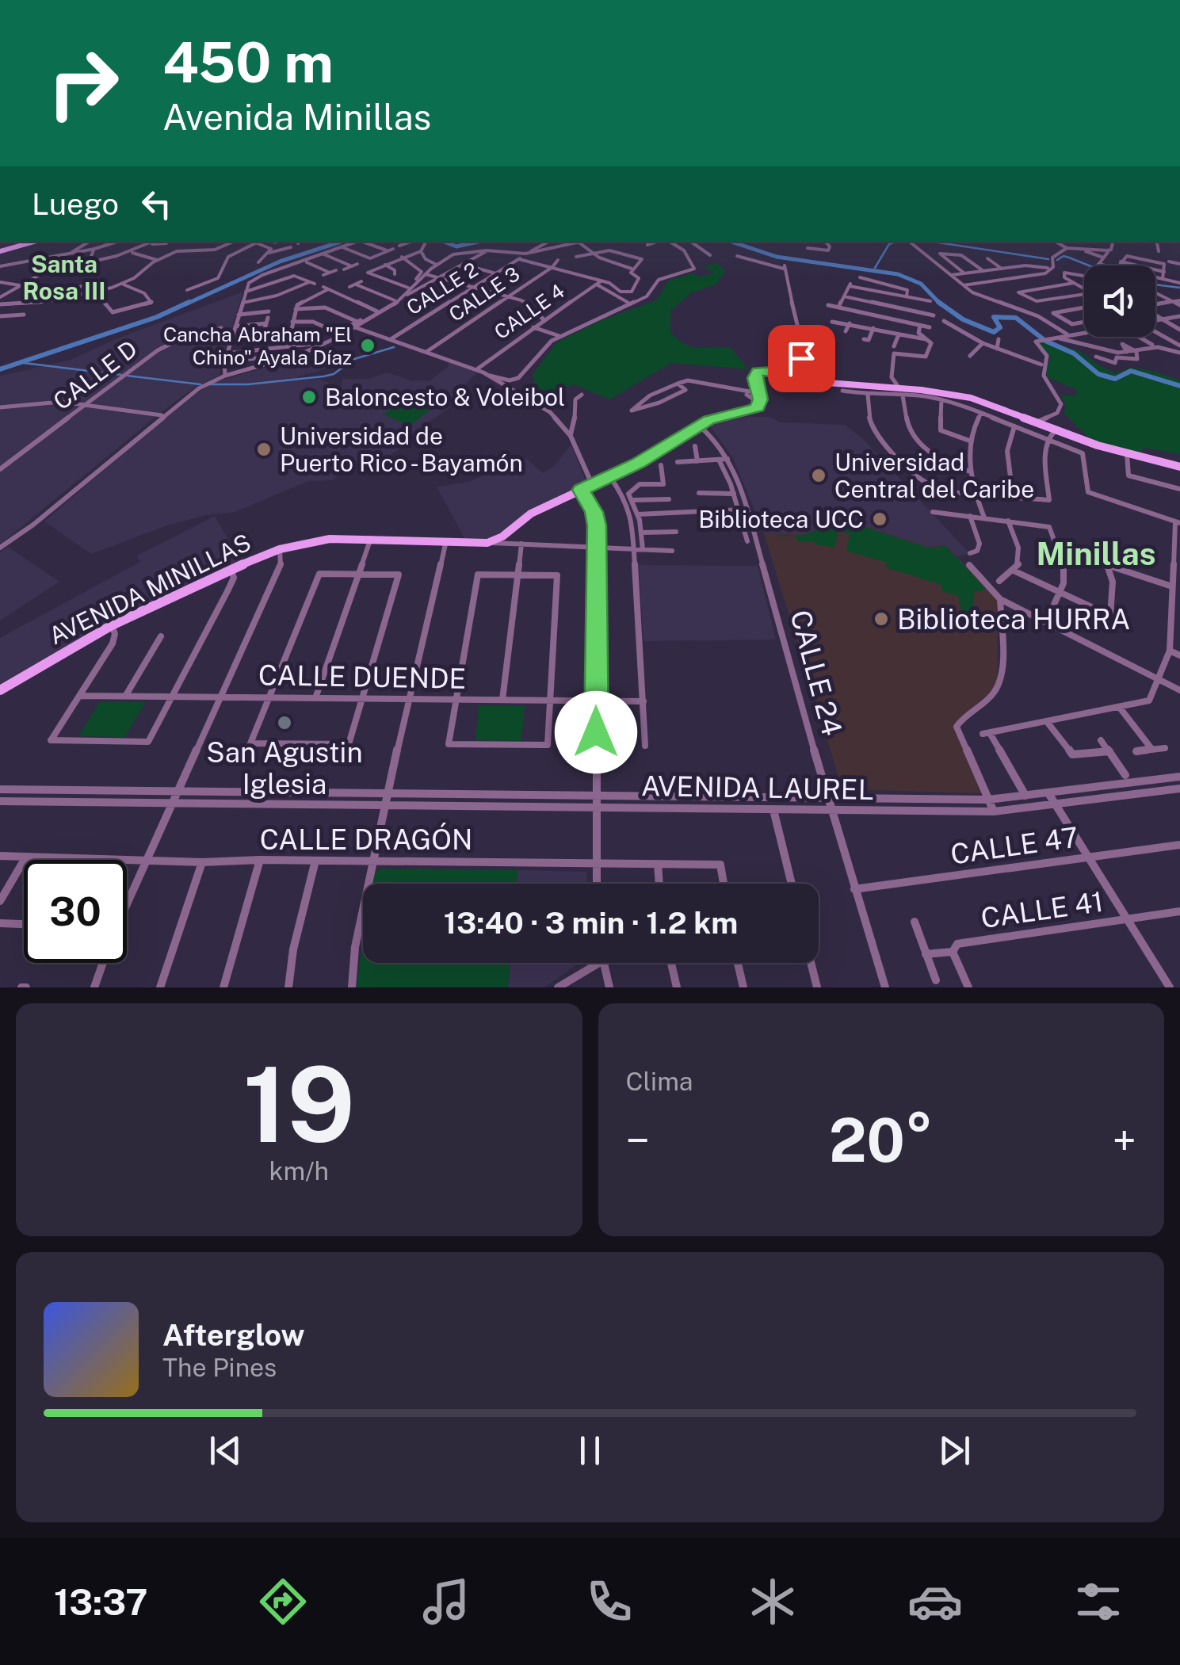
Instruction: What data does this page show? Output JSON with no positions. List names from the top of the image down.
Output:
{
  "streets": {
    "main road": ["AVENIDA MINILLAS"],
    "street": [
      "CALLE 2",
      "CALLE 3",
      "CALLE 4",
      "CALLE D",
      "CALLE 24",
      "CALLE DUENDE",
      "AVENIDA LAUREL",
      "CALLE DRAGÓN",
      "CALLE 47",
      "CALLE 41"
    ]
  },
  "crossings": [
    ["CALLE 24", "AVENIDA LAUREL"],
    ["CALLE 24", "CALLE 47"]
  ],
  "districts": ["Santa Rosa III", "Minillas"],
  "places": [
    "Cancha Abraham \"El Chino\" Ayala Díaz",
    "Baloncesto & Voleibol",
    "Universidad de Puerto Rico - Bayamón",
    "Universidad Central del Caribe",
    "Biblioteca UCC",
    "Biblioteca HURRA",
    "San Agustin Iglesia"
  ],
  "page": {
    "turn": ["450 m", "Avenida Minillas"],
    "then": "Luego",
    "limit": "30",
    "trip": "13:40 · 3 min · 1.2 km",
    "tile": [
      ["19", "km/h"],
      "Clima"
    ],
    "heat": ["−", "20°", "+"],
    "song": ["Afterglow", "The Pines"],
    "tabs": "13:37"
  }
}
